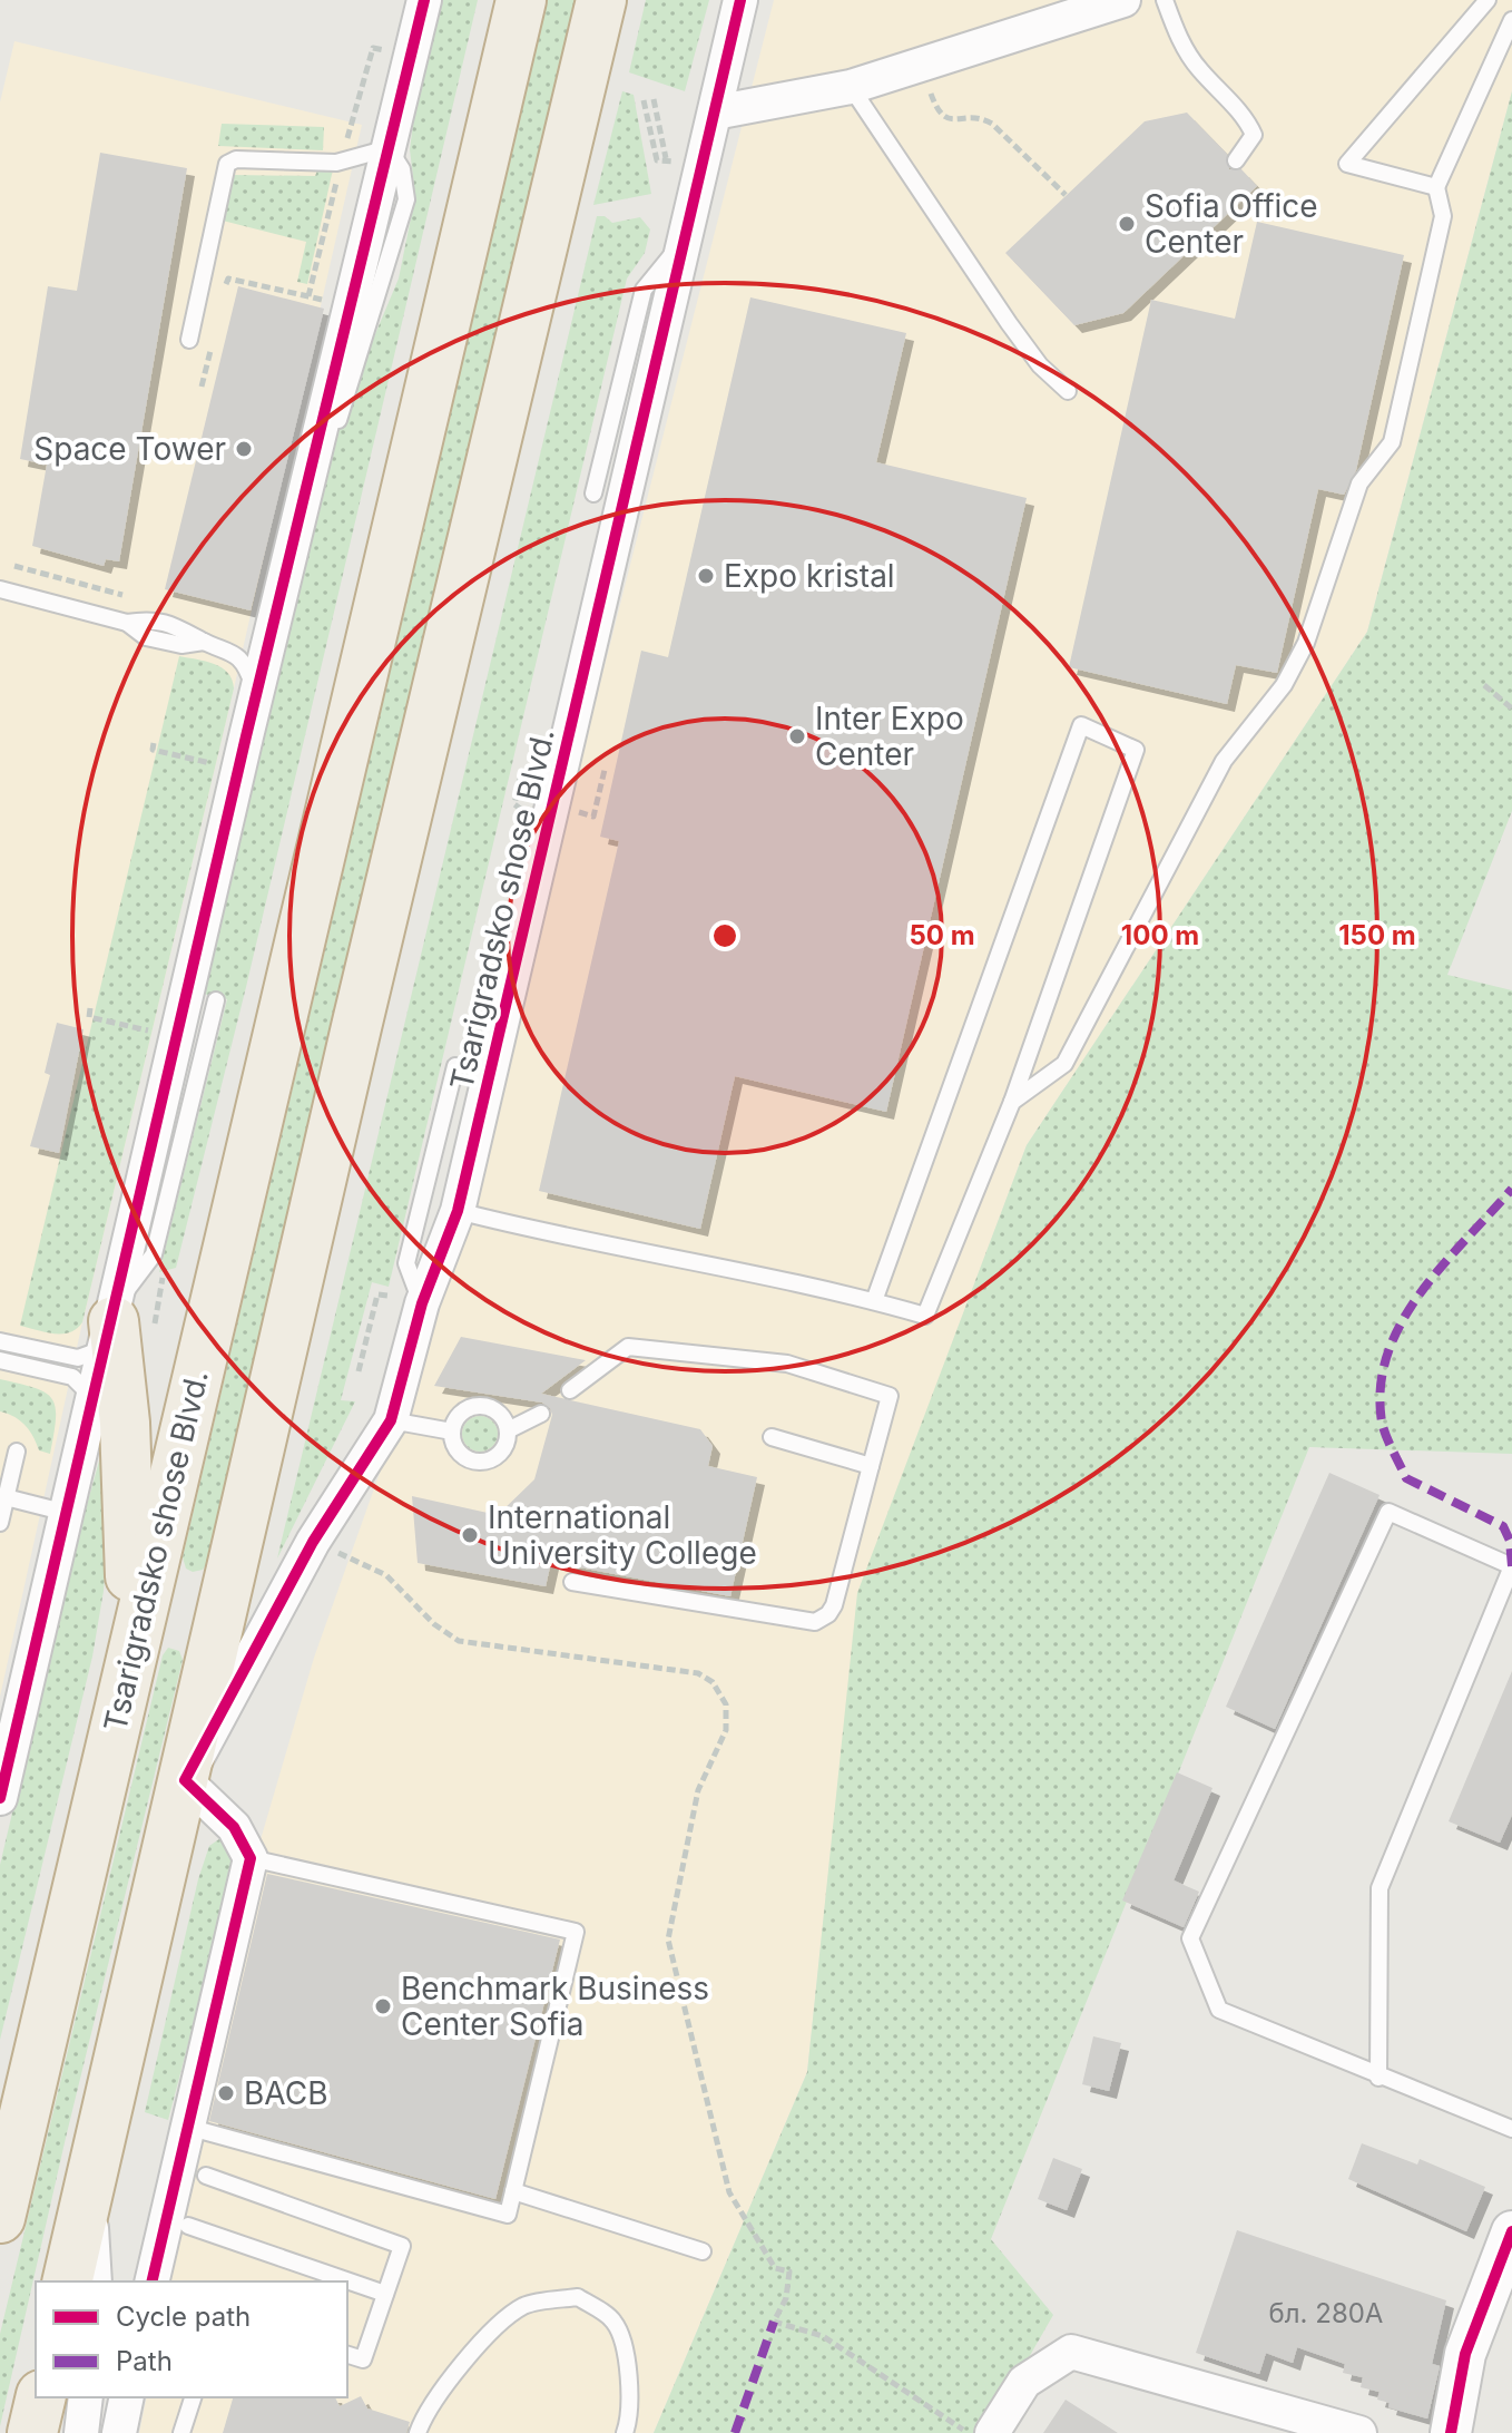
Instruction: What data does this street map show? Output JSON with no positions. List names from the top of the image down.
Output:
{
  "streets": {
    "highway": ["Tsarigradsko shose Blvd."]
  },
  "places": [
    "Sofia Office Center",
    "Space Tower",
    "Expo kristal",
    "Inter Expo Center",
    "International University College",
    "Benchmark Business Center Sofia",
    "BACB"
  ],
  "house_numbers": ["бл. 280А"],
  "legend": ["Cycle path", "Path"],
  "rings": ["50 m", "100 m", "150 m"]
}
